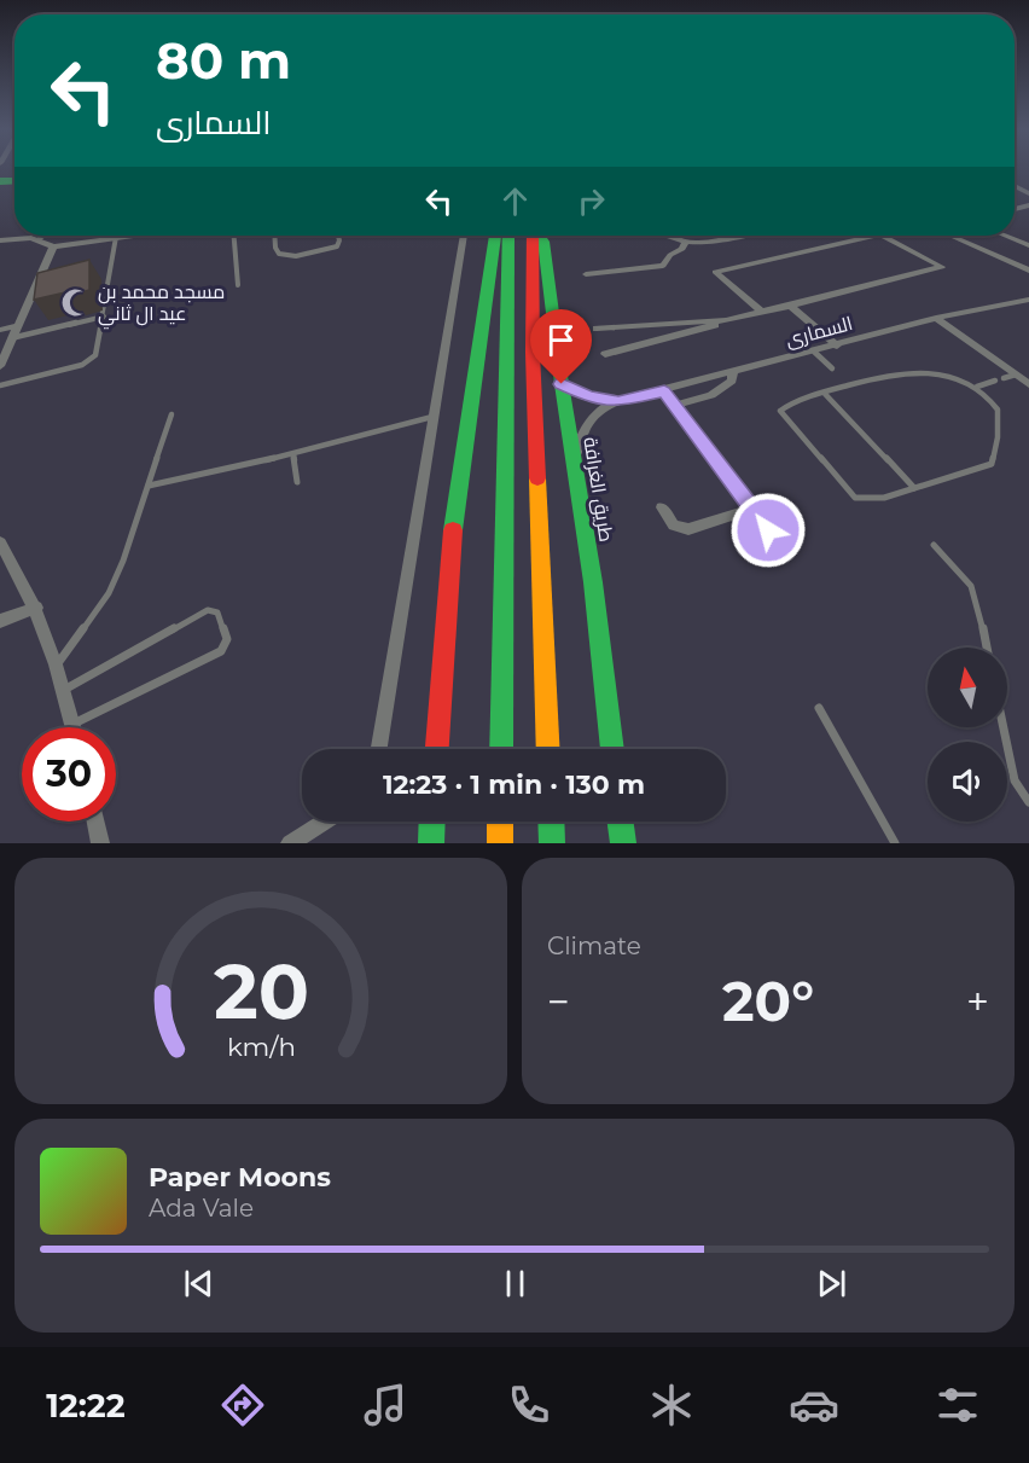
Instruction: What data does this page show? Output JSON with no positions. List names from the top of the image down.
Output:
{
  "streets": {
    "main road": ["طريق الغرافة"],
    "street": ["السمارى"]
  },
  "crossings": [
    ["السمارى", "طريق الغرافة"]
  ],
  "places": {
    "mosque": ["مسجد محمد بن عيد ال ثاني"]
  },
  "north": "top",
  "page": {
    "turn": ["80 m", "السمارى"],
    "limit": "30",
    "trip": "12:23 · 1 min · 130 m",
    "tile": "Climate",
    "heat": ["−", "20°", "+"],
    "song": ["Paper Moons", "Ada Vale"],
    "tabs": "12:22",
    "gauge": ["20", "km/h"]
  }
}
